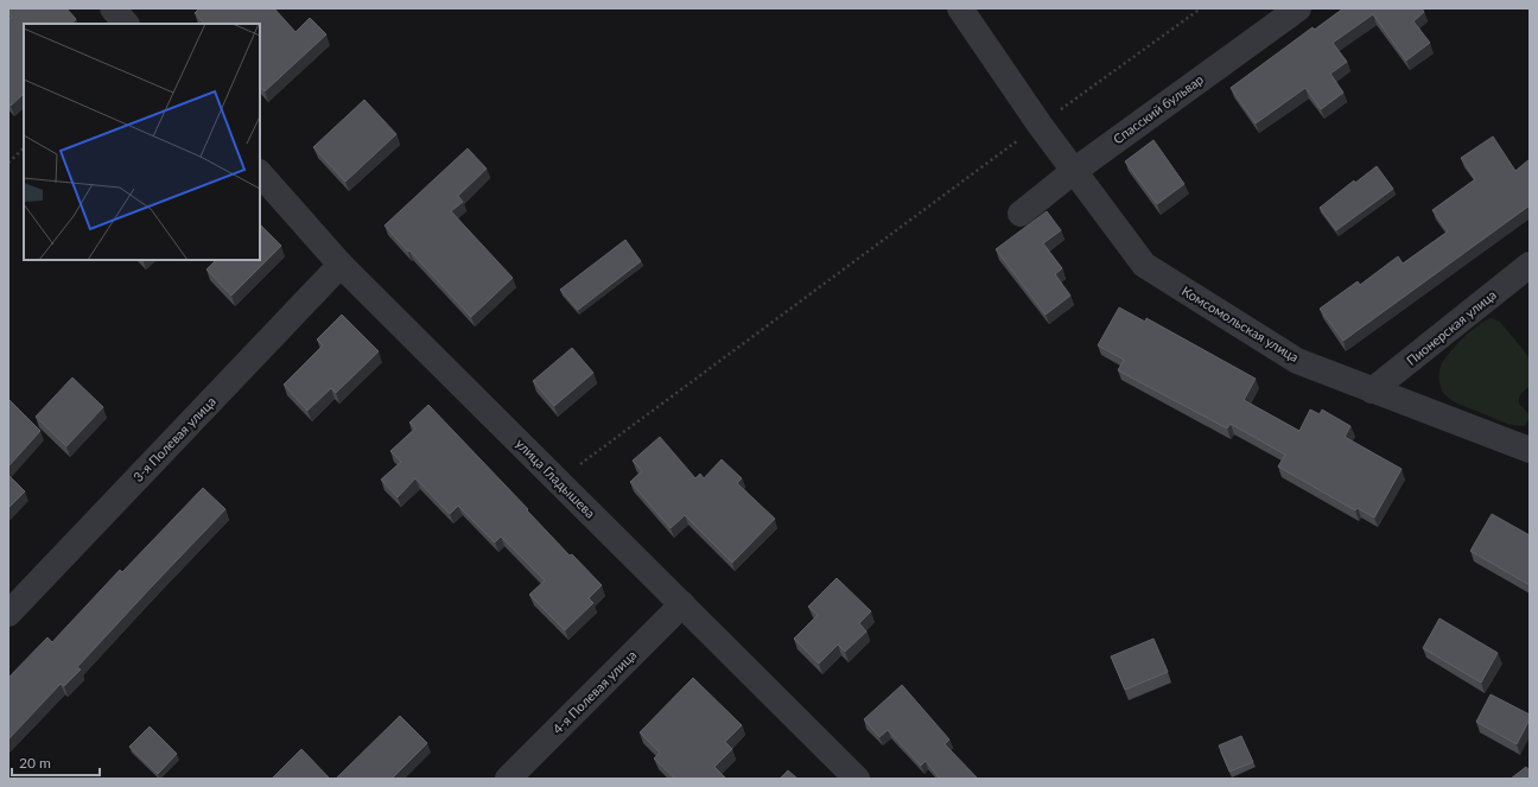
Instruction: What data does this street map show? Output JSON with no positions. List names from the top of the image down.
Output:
{
  "streets": {
    "street": [
      "Спасский бульвар",
      "Комсомольская улица",
      "Пионерская улица",
      "3-я Полевая улица",
      "улица Гладышева",
      "4-я Полевая улица"
    ]
  },
  "crossings": [
    ["Спасский бульвар", "Комсомольская улица"],
    ["Комсомольская улица", "Пионерская улица"],
    ["3-я Полевая улица", "улица Гладышева"],
    ["улица Гладышева", "4-я Полевая улица"]
  ],
  "scale_bar": "20 m"
}
